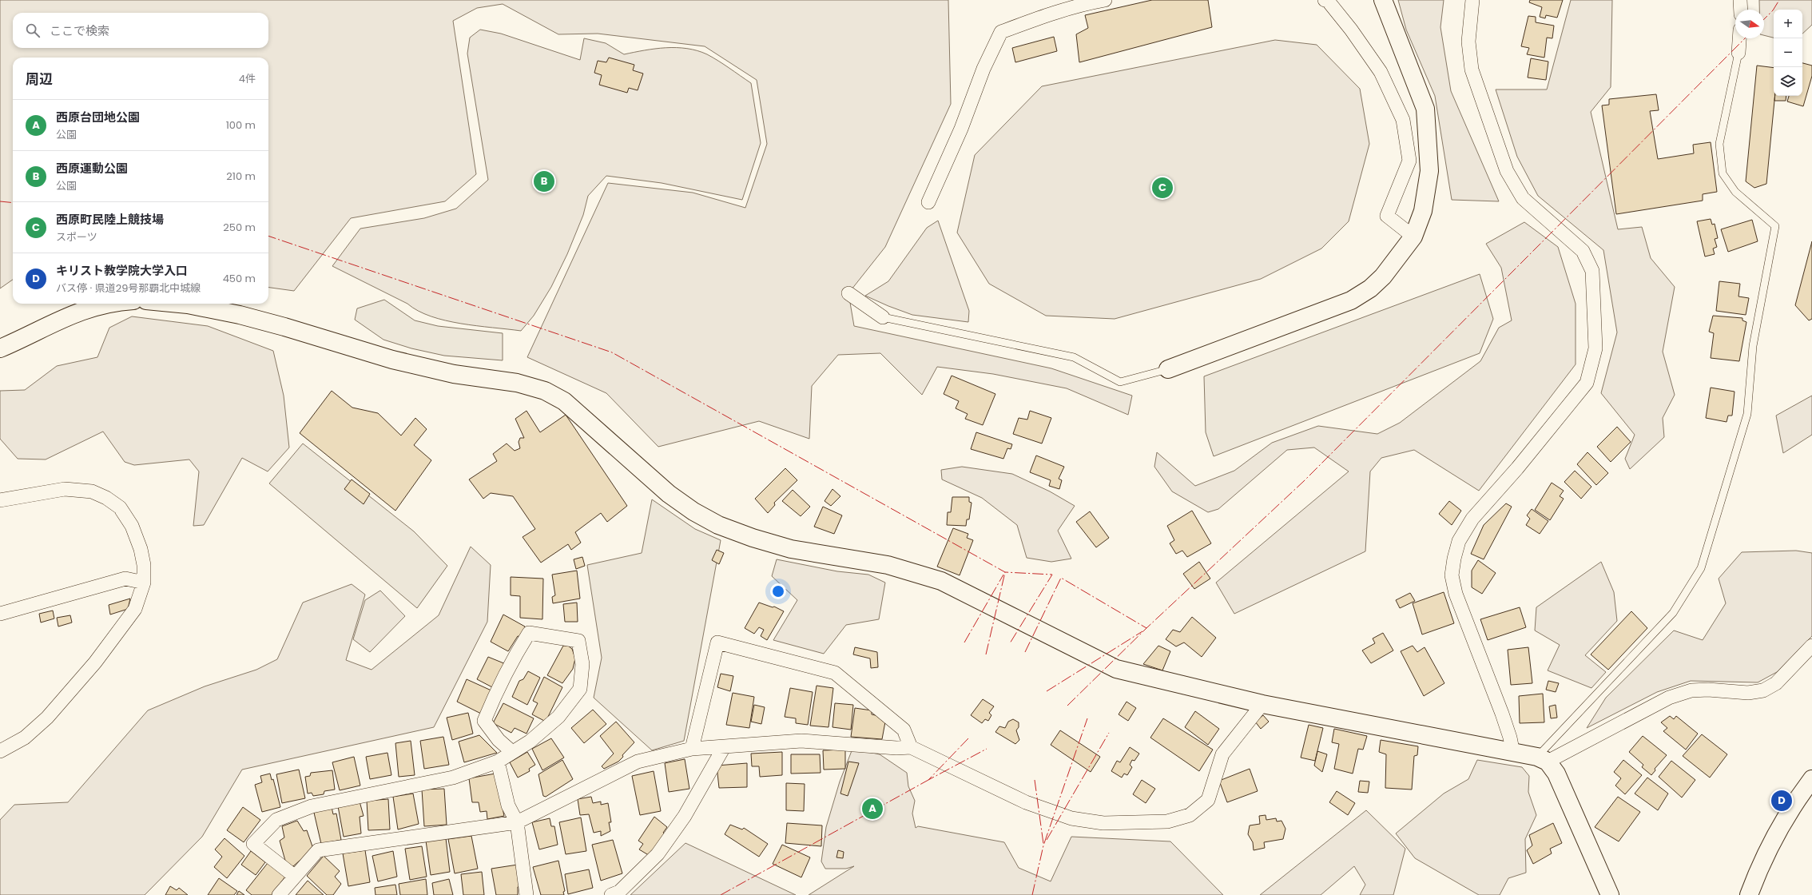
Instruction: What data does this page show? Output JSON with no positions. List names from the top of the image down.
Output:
{
  "north": "right",
  "page": {
    "map_buttons": ["+", "−"],
    "search": "ここで検索",
    "heading": ["周辺", "4件"],
    "list": [
      {
        "mark": "A",
        "name": "西原台団地公園",
        "note": "公園",
        "value": "100 m"
      },
      {
        "mark": "B",
        "name": "西原運動公園",
        "note": "公園",
        "value": "210 m"
      },
      {
        "mark": "C",
        "name": "西原町民陸上競技場",
        "note": "スポーツ",
        "value": "250 m"
      },
      {
        "mark": "D",
        "name": "キリスト教学院大学入口",
        "note": "バス停 · 県道29号那覇北中城線",
        "value": "450 m"
      }
    ],
    "pins": [
      "B",
      "C",
      "D",
      "A"
    ]
  }
}
